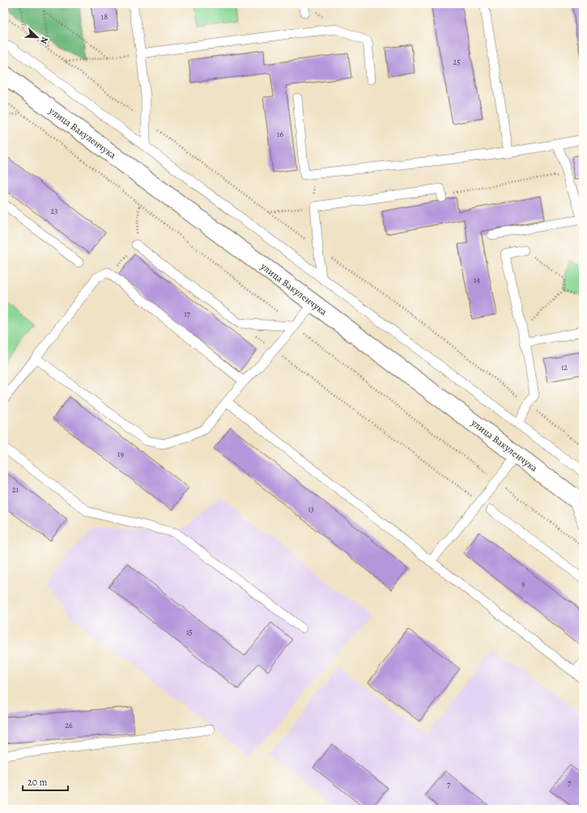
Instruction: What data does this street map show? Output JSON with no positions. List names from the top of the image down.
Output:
{
  "streets": {
    "main road": ["улица Вакуленчука"]
  },
  "house_numbers": [
    "18",
    "25",
    "16",
    "23",
    "14",
    "17",
    "12",
    "19",
    "21",
    "13",
    "9",
    "15",
    "26",
    "7",
    "7"
  ],
  "scale_bar": "20 m",
  "north": "bottom right"
}
